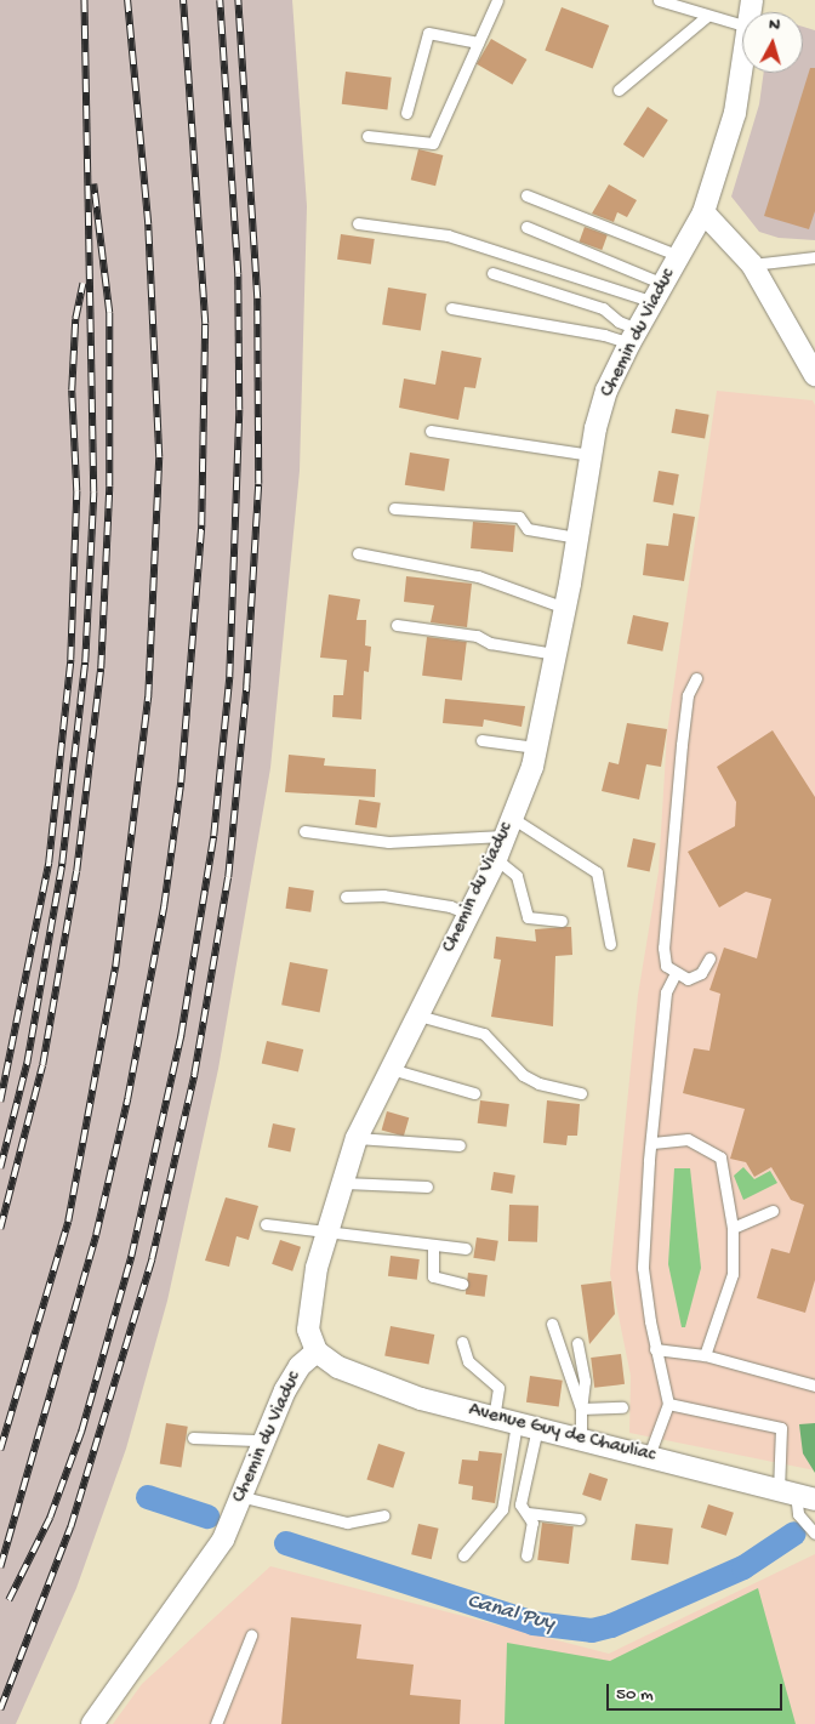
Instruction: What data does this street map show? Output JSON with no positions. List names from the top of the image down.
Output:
{
  "streets": {
    "street": ["Chemin du Viaduc", "Avenue Guy de Chauliac"]
  },
  "crossings": [
    ["Chemin du Viaduc", "Avenue Guy de Chauliac"]
  ],
  "water": ["Canal Puy"],
  "scale_bar": "50 m",
  "north": "top"
}
